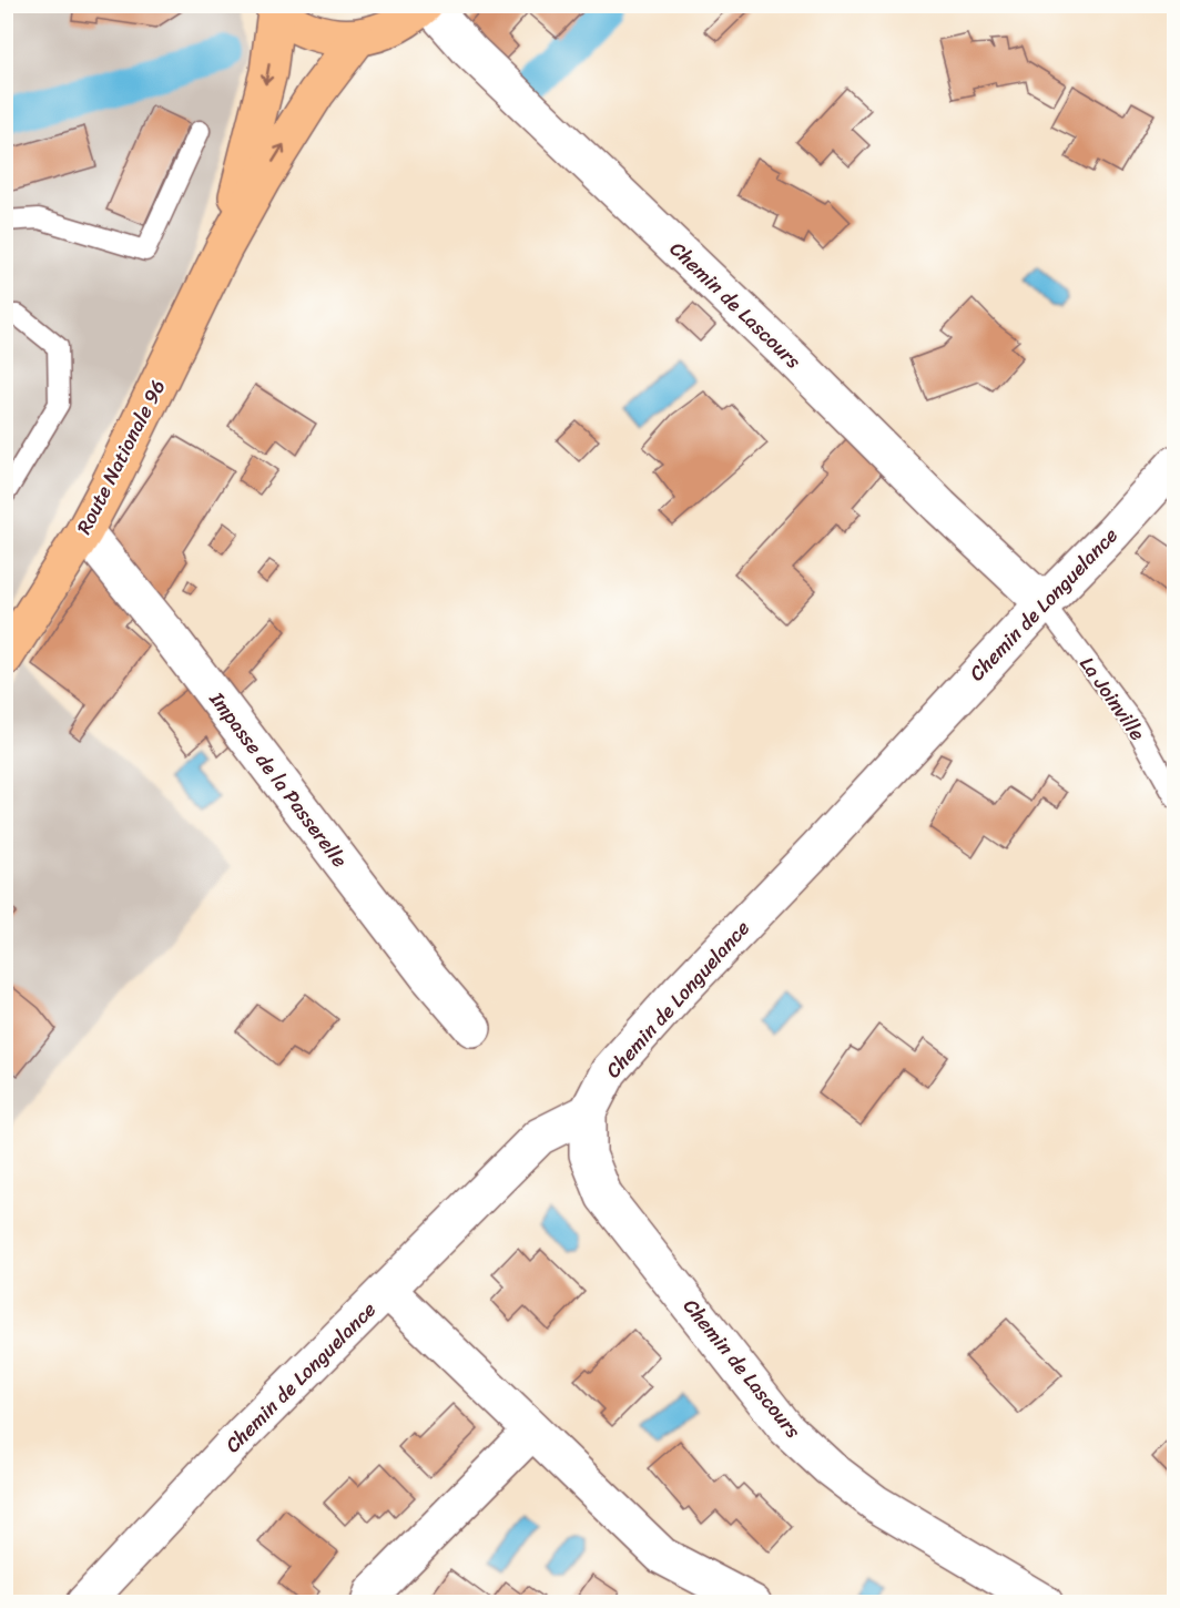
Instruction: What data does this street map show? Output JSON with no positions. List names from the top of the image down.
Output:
{
  "streets": {
    "main road": ["Route Nationale 96"],
    "street": ["Chemin de Lascours", "Chemin de Longuelance", "Impasse de la Passerelle"],
    "lane": ["La Joinville"]
  },
  "crossings": [
    ["Chemin de Lascours", "Chemin de Longuelance"],
    ["Chemin de Lascours", "La Joinville"],
    ["Route Nationale 96", "Impasse de la Passerelle"],
    ["Chemin de Longuelance", "La Joinville"]
  ]
}
